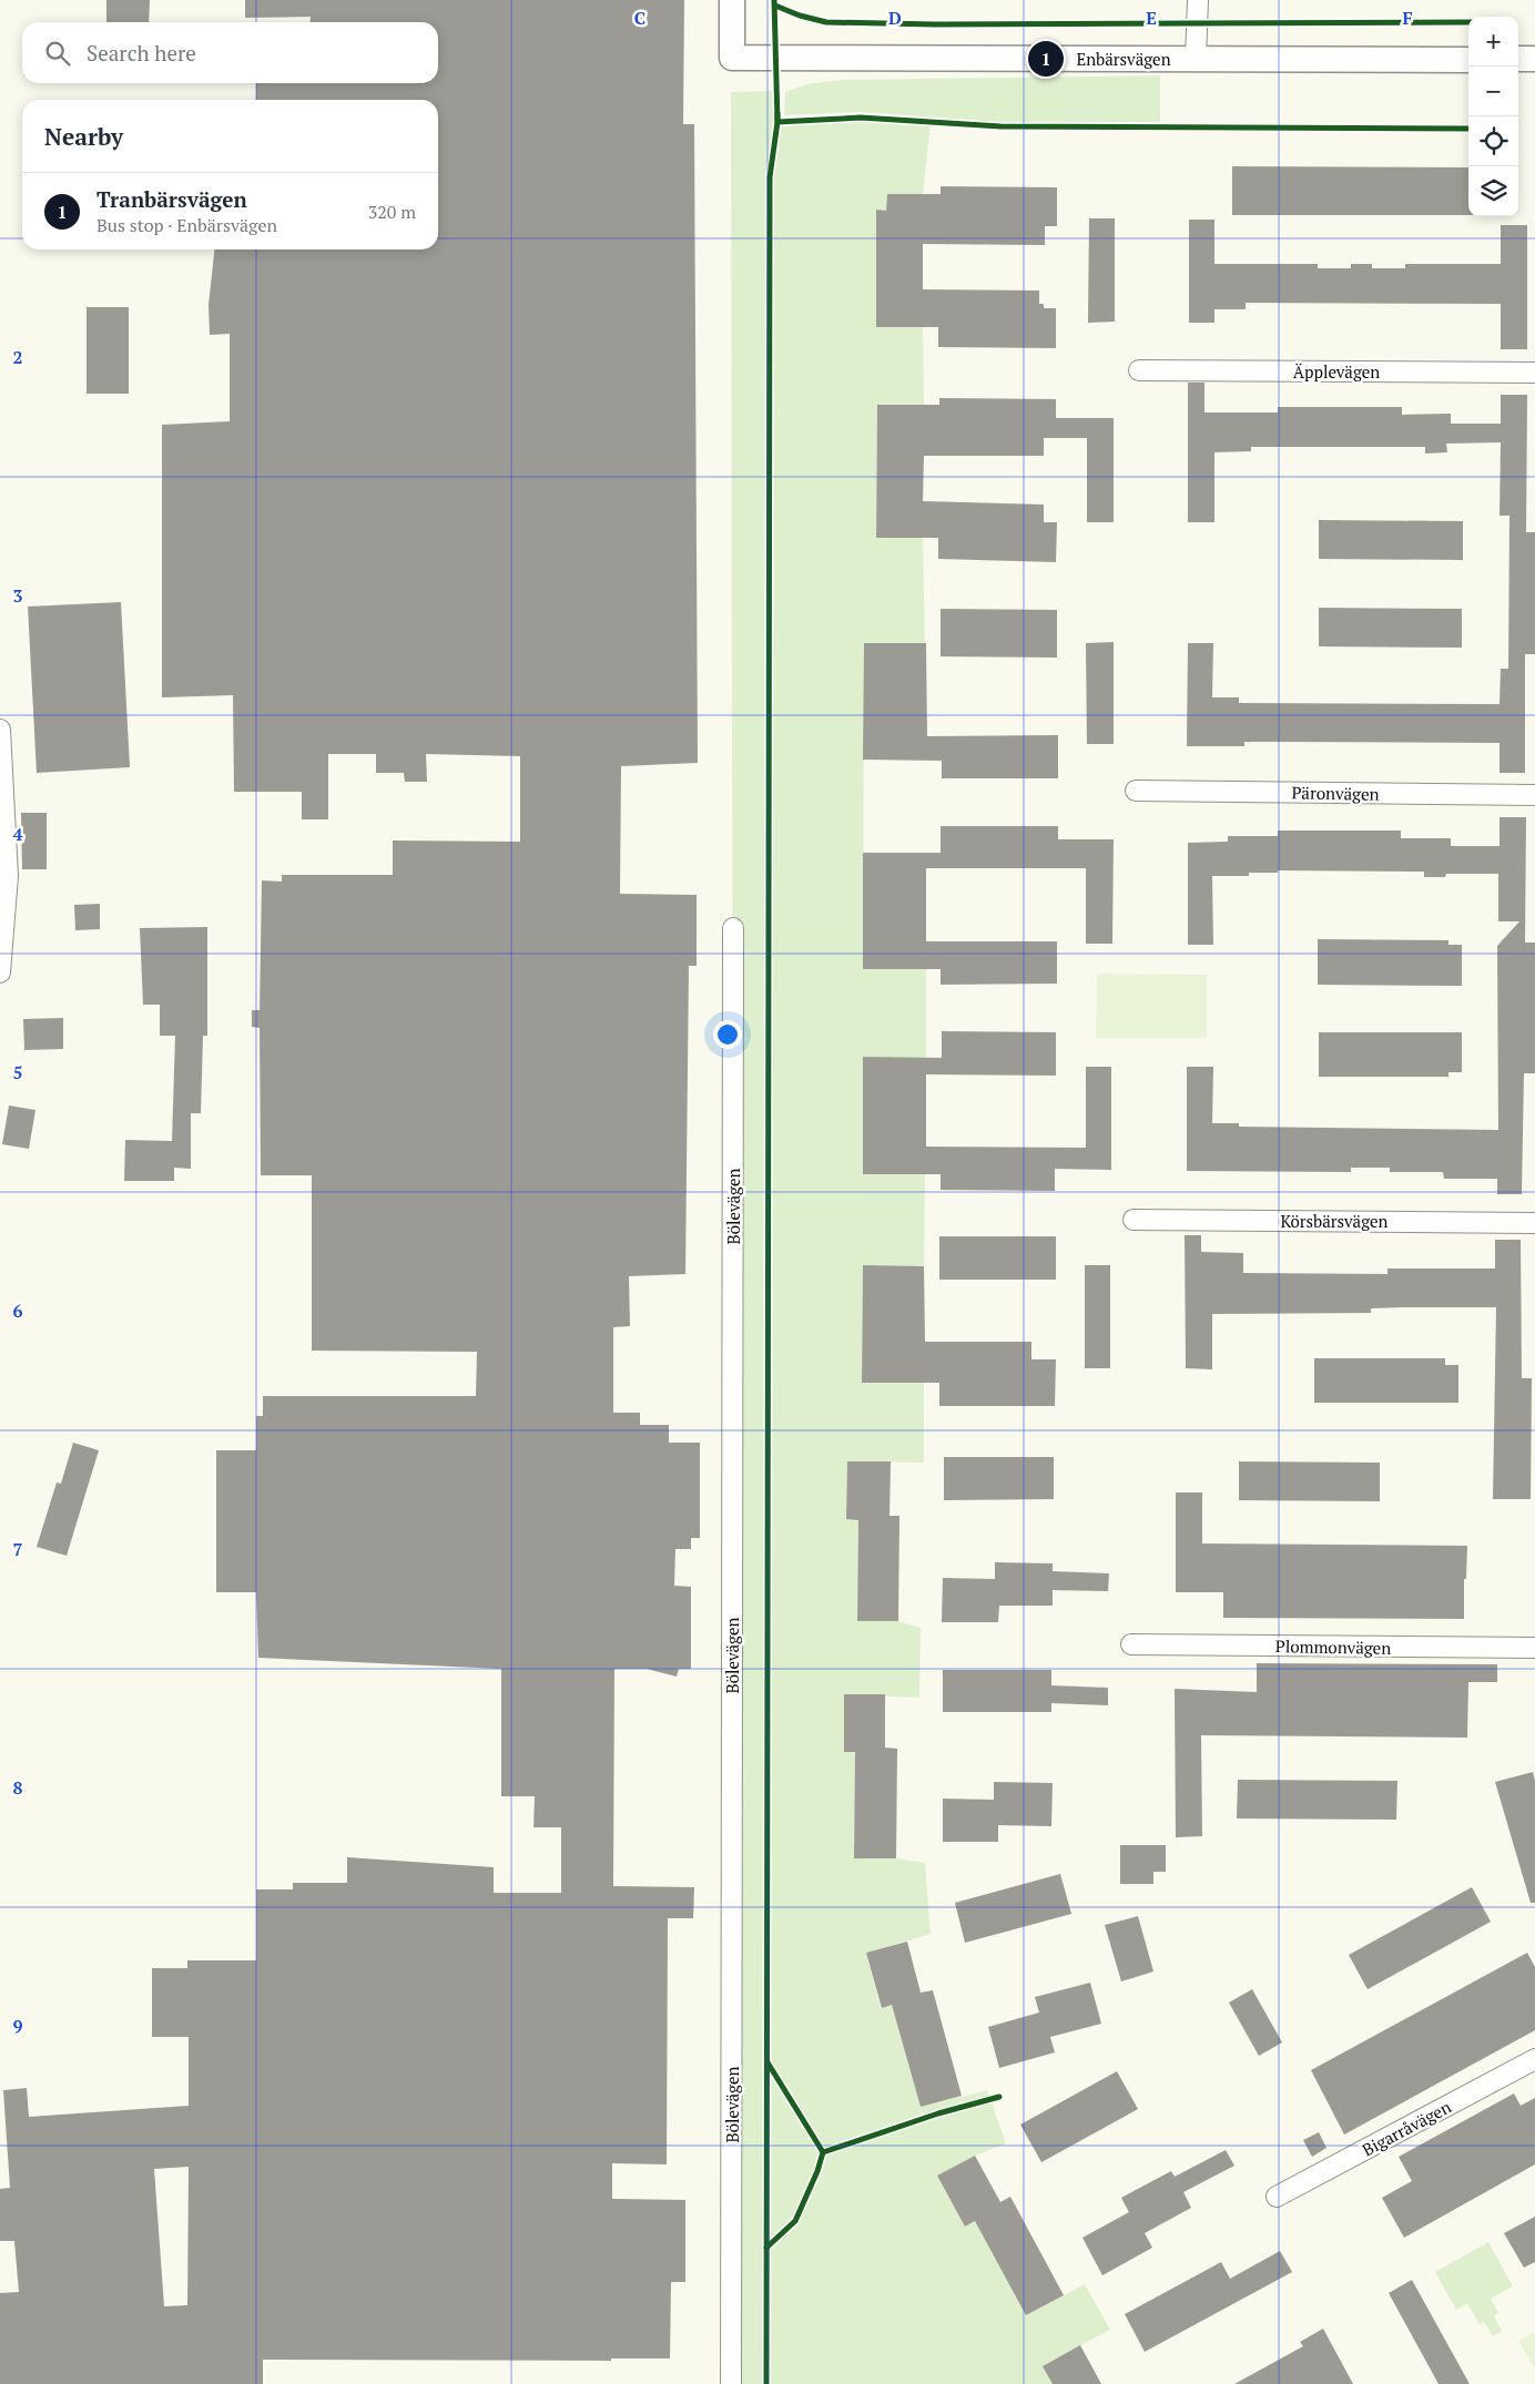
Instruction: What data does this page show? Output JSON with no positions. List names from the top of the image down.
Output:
{
  "streets": {
    "street": [
      "Enbärsvägen",
      "Äpplevägen",
      "Päronvägen",
      "Bölevägen",
      "Körsbärsvägen",
      "Plommonvägen",
      "Bigarråvägen"
    ]
  },
  "page": {
    "map_buttons": ["+", "−"],
    "search": "Search here",
    "pins": "1",
    "heading": "Nearby",
    "list": [
      {
        "mark": "1",
        "name": "Tranbärsvägen",
        "note": "Bus stop · Enbärsvägen",
        "value": "320 m"
      }
    ]
  },
  "grid": {
    "columns": [
      "C",
      "D",
      "E",
      "F"
    ],
    "rows": [
      "2",
      "3",
      "4",
      "5",
      "6",
      "7",
      "8",
      "9"
    ]
  }
}
